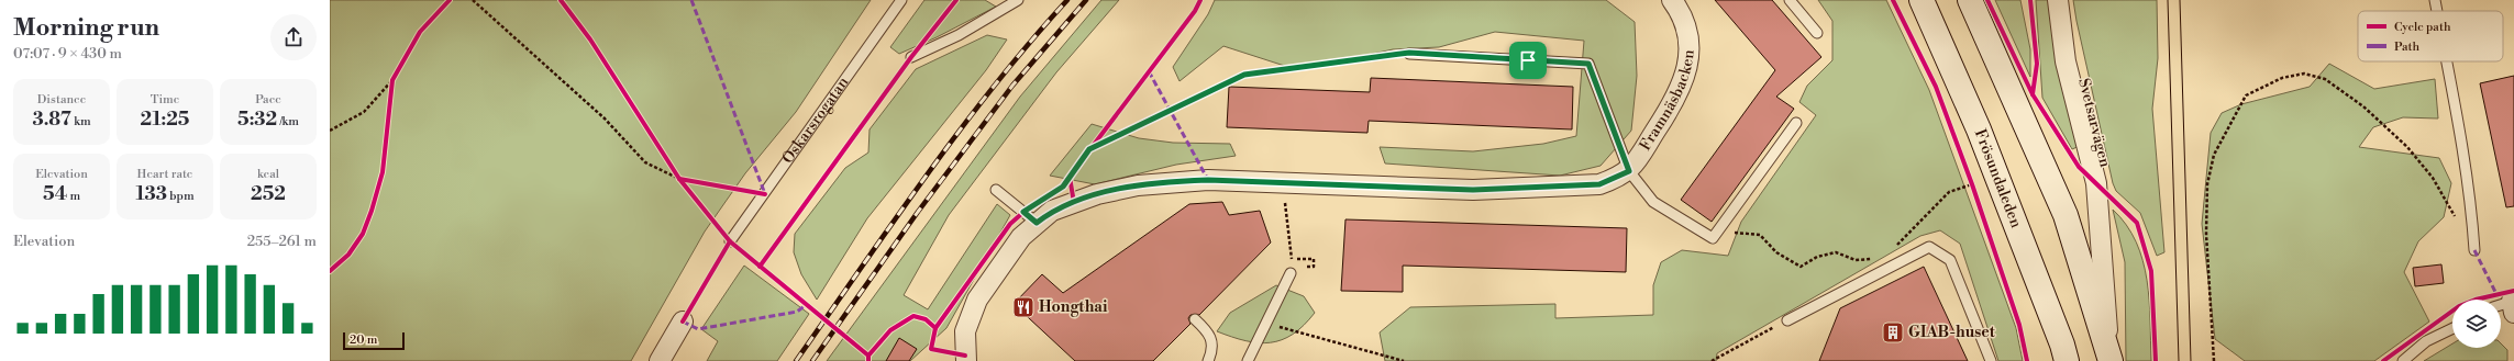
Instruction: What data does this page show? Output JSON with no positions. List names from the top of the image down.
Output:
{
  "streets": {
    "main road": ["Frösundaleden"],
    "street": ["Framnäsbacken", "Svetsarvägen"],
    "lane": ["Oskarsrogatan"]
  },
  "places": {
    "restaurant": ["Hongthai"],
    "building": ["GIAB-huset"]
  },
  "legend": ["Cycle path", "Path"],
  "scale_bar": "20 m",
  "page": {
    "heading": ["Morning run", "07:07 · 9 × 430 m"],
    "stats": [
      ["Distance", "3.87 km"],
      ["Time", "21:25"],
      ["Pace", "5:32 /km"],
      ["Elevation", "54 m"],
      ["Heart rate", "133 bpm"],
      ["kcal", "252"]
    ],
    "chart": ["Elevation", "255–261 m"],
    "scale": "20 m"
  }
}
